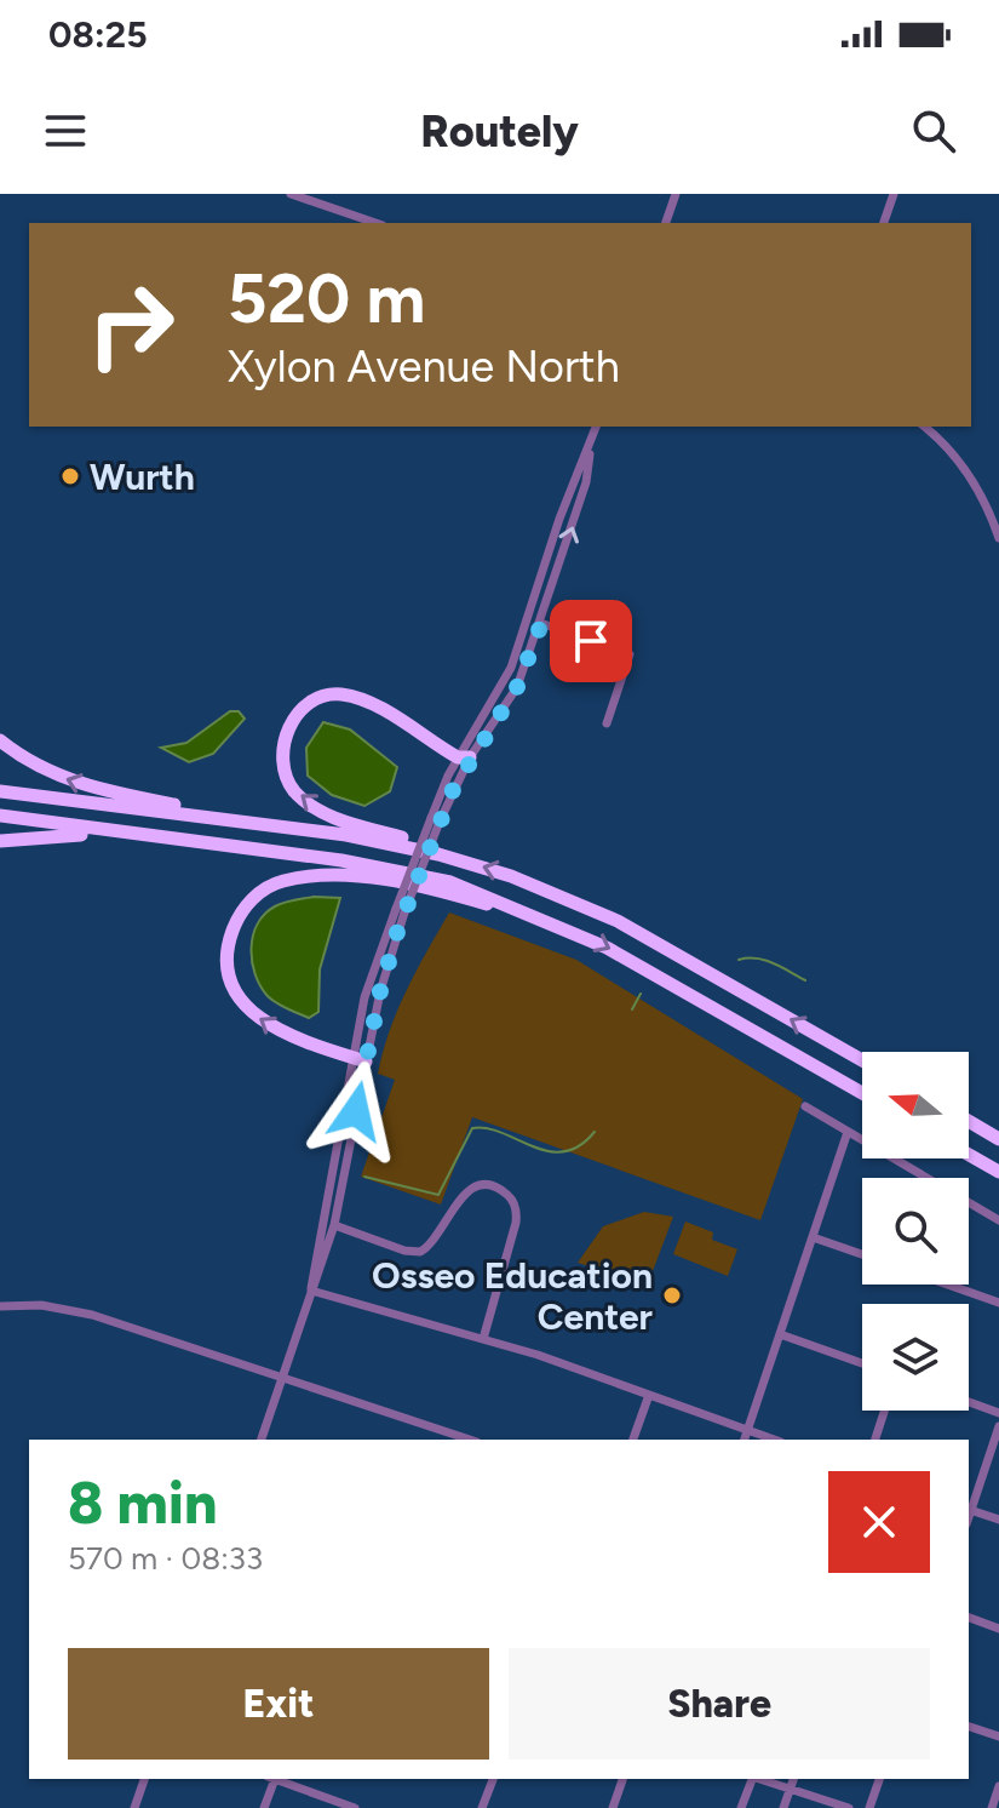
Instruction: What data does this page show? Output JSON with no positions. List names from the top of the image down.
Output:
{
  "places": ["Wurth", "Osseo Education Center"],
  "north": "left",
  "page": {
    "status": "08:25",
    "header": "Routely",
    "turn": ["520 m", "Xylon Avenue North"],
    "heading": ["8 min", "570 m · 08:33"],
    "buttons": ["Exit", "Share"]
  }
}
